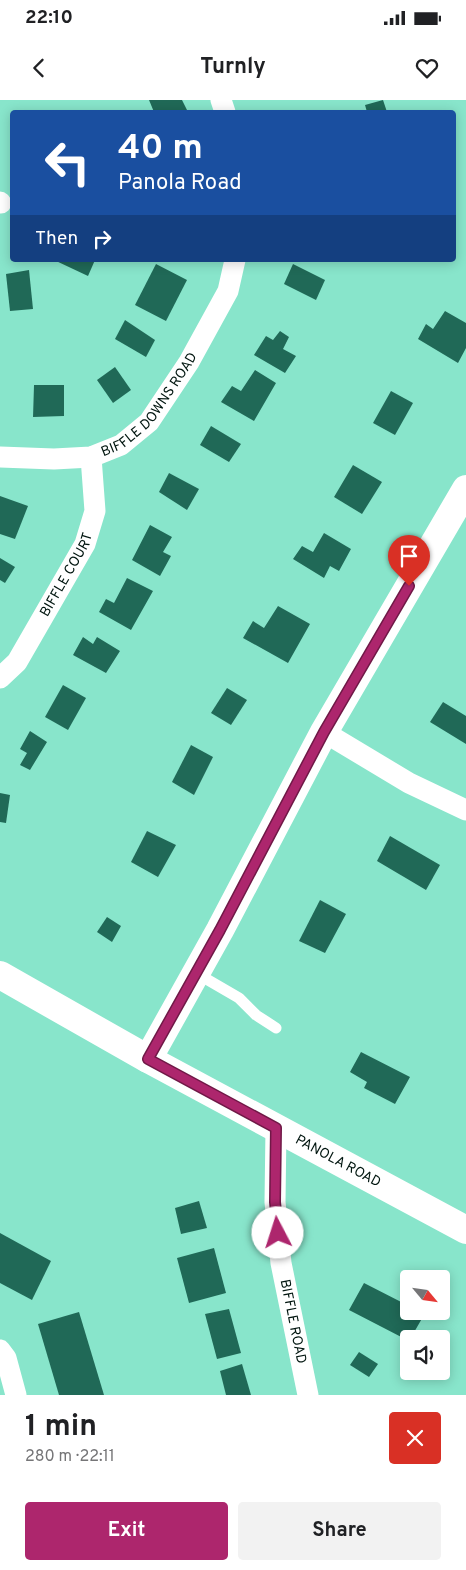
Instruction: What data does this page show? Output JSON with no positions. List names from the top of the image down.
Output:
{
  "streets": {
    "street": [
      "BIFFLE DOWNS ROAD",
      "BIFFLE COURT",
      "PANOLA ROAD",
      "BIFFLE ROAD"
    ]
  },
  "crossings": [
    ["BIFFLE DOWNS ROAD", "BIFFLE COURT"],
    ["PANOLA ROAD", "BIFFLE ROAD"]
  ],
  "north": "bottom right",
  "page": {
    "status": "22:10",
    "header": "Turnly",
    "turn": ["40 m", "Panola Road"],
    "then": "Then",
    "heading": ["1 min", "280 m · 22:11"],
    "buttons": ["Exit", "Share"]
  }
}
